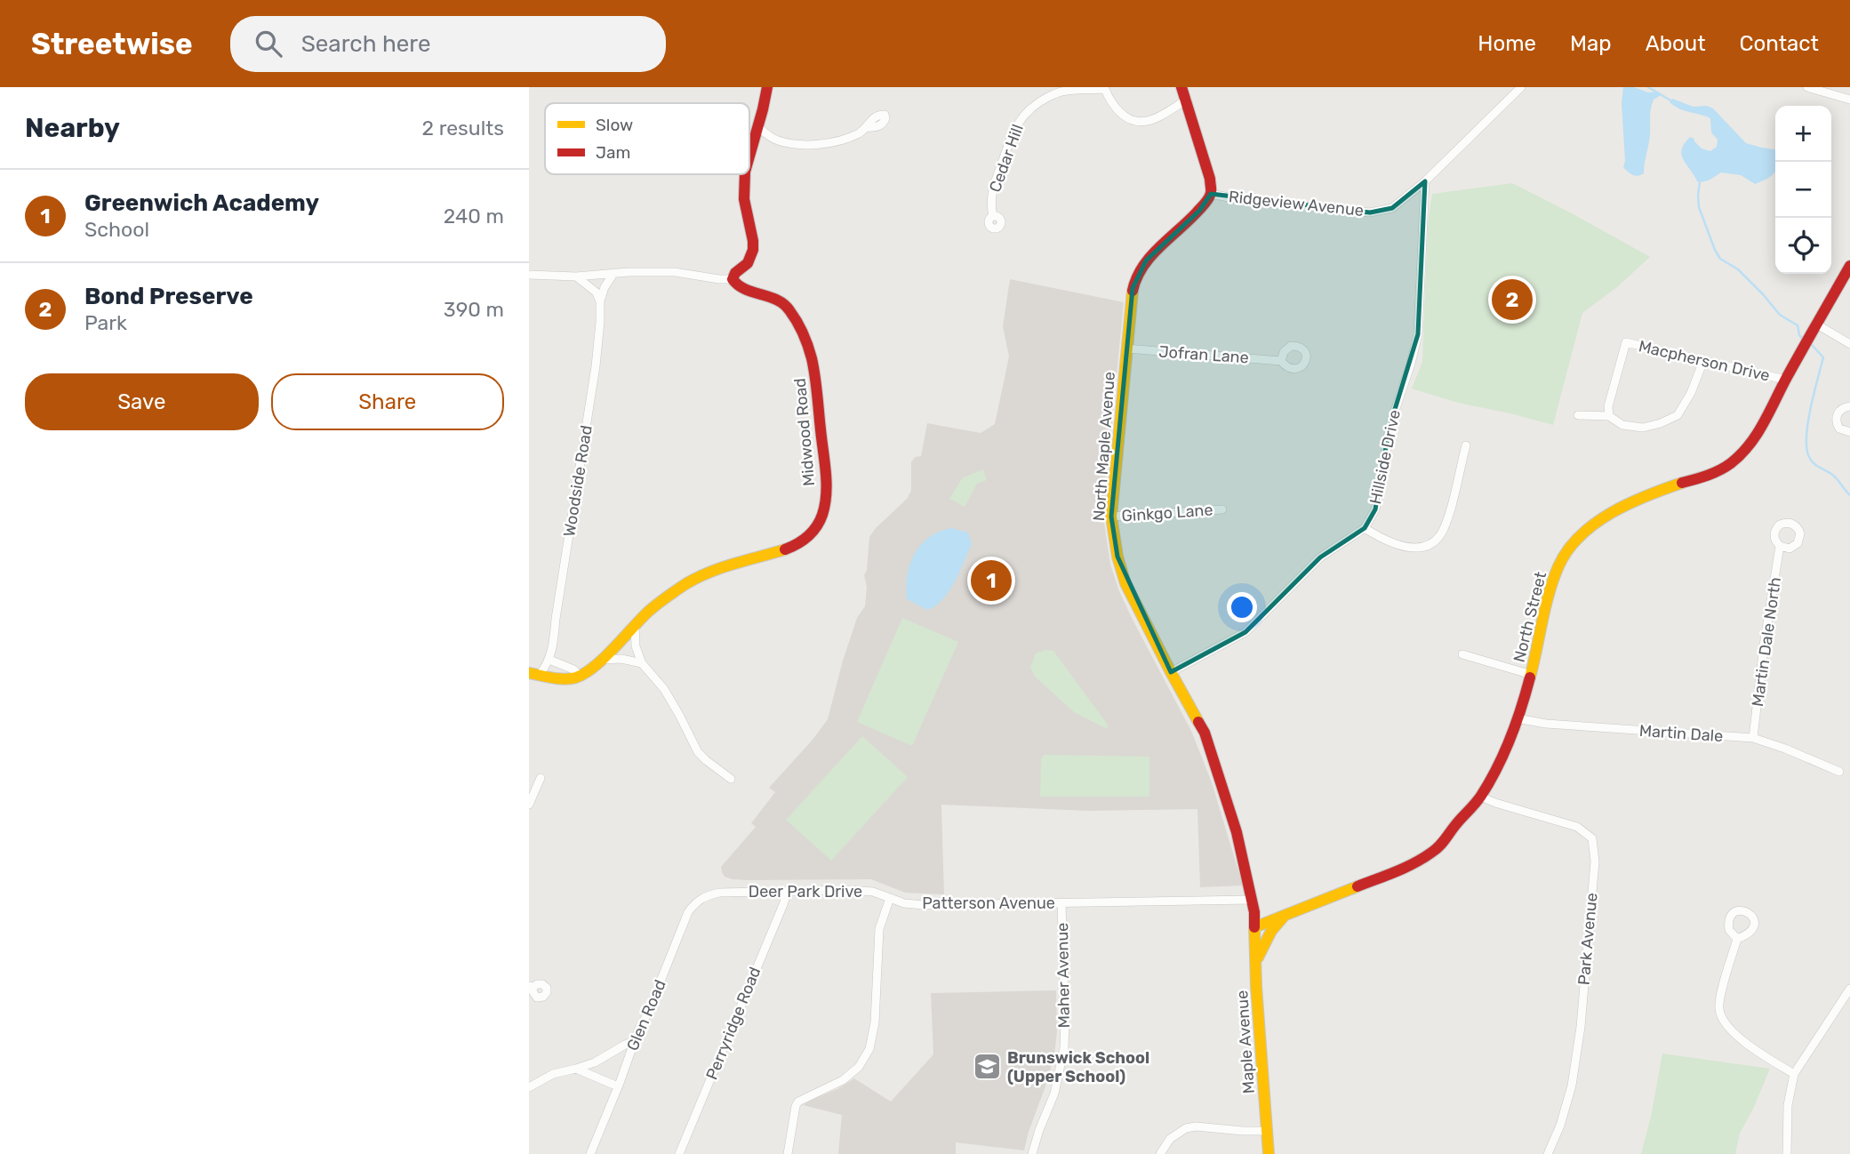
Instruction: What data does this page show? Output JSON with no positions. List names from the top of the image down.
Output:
{
  "streets": {
    "street": [
      "Cedar Hill",
      "Ridgeview Avenue",
      "Jofran Lane",
      "Macpherson Drive",
      "Midwood Road",
      "North Maple Avenue",
      "Hillside Drive",
      "Woodside Road",
      "Ginkgo Lane",
      "North Street",
      "Martin Dale North",
      "Martin Dale",
      "Deer Park Drive",
      "Patterson Avenue",
      "Park Avenue",
      "Maher Avenue",
      "Glen Road",
      "Perryridge Road",
      "Maple Avenue"
    ]
  },
  "crossings": [
    ["Ridgeview Avenue", "North Maple Avenue"],
    ["Ridgeview Avenue", "Hillside Drive"],
    ["Jofran Lane", "North Maple Avenue"],
    ["Macpherson Drive", "North Street"],
    ["North Maple Avenue", "Ginkgo Lane"],
    ["North Maple Avenue", "North Street"],
    ["North Maple Avenue", "Patterson Avenue"],
    ["North Maple Avenue", "Maple Avenue"],
    ["North Street", "Martin Dale"],
    ["North Street", "Park Avenue"],
    ["North Street", "Maple Avenue"],
    ["Martin Dale North", "Martin Dale"],
    ["Deer Park Drive", "Patterson Avenue"],
    ["Deer Park Drive", "Glen Road"],
    ["Deer Park Drive", "Perryridge Road"],
    ["Patterson Avenue", "Maher Avenue"]
  ],
  "places": {
    "school or university": ["Brunswick School (Upper School)"]
  },
  "legend": ["Slow", "Jam"],
  "page": {
    "header": "Streetwise",
    "search": "Search here",
    "nav": [
      "Home",
      "Map",
      "About",
      "Contact"
    ],
    "heading": ["Nearby", "2 results"],
    "map_buttons": ["+", "−"],
    "list": [
      {
        "mark": "1",
        "name": "Greenwich Academy",
        "note": "School",
        "value": "240 m"
      },
      {
        "mark": "2",
        "name": "Bond Preserve",
        "note": "Park",
        "value": "390 m"
      }
    ],
    "pins": ["2", "1"],
    "buttons": ["Save", "Share"]
  }
}
